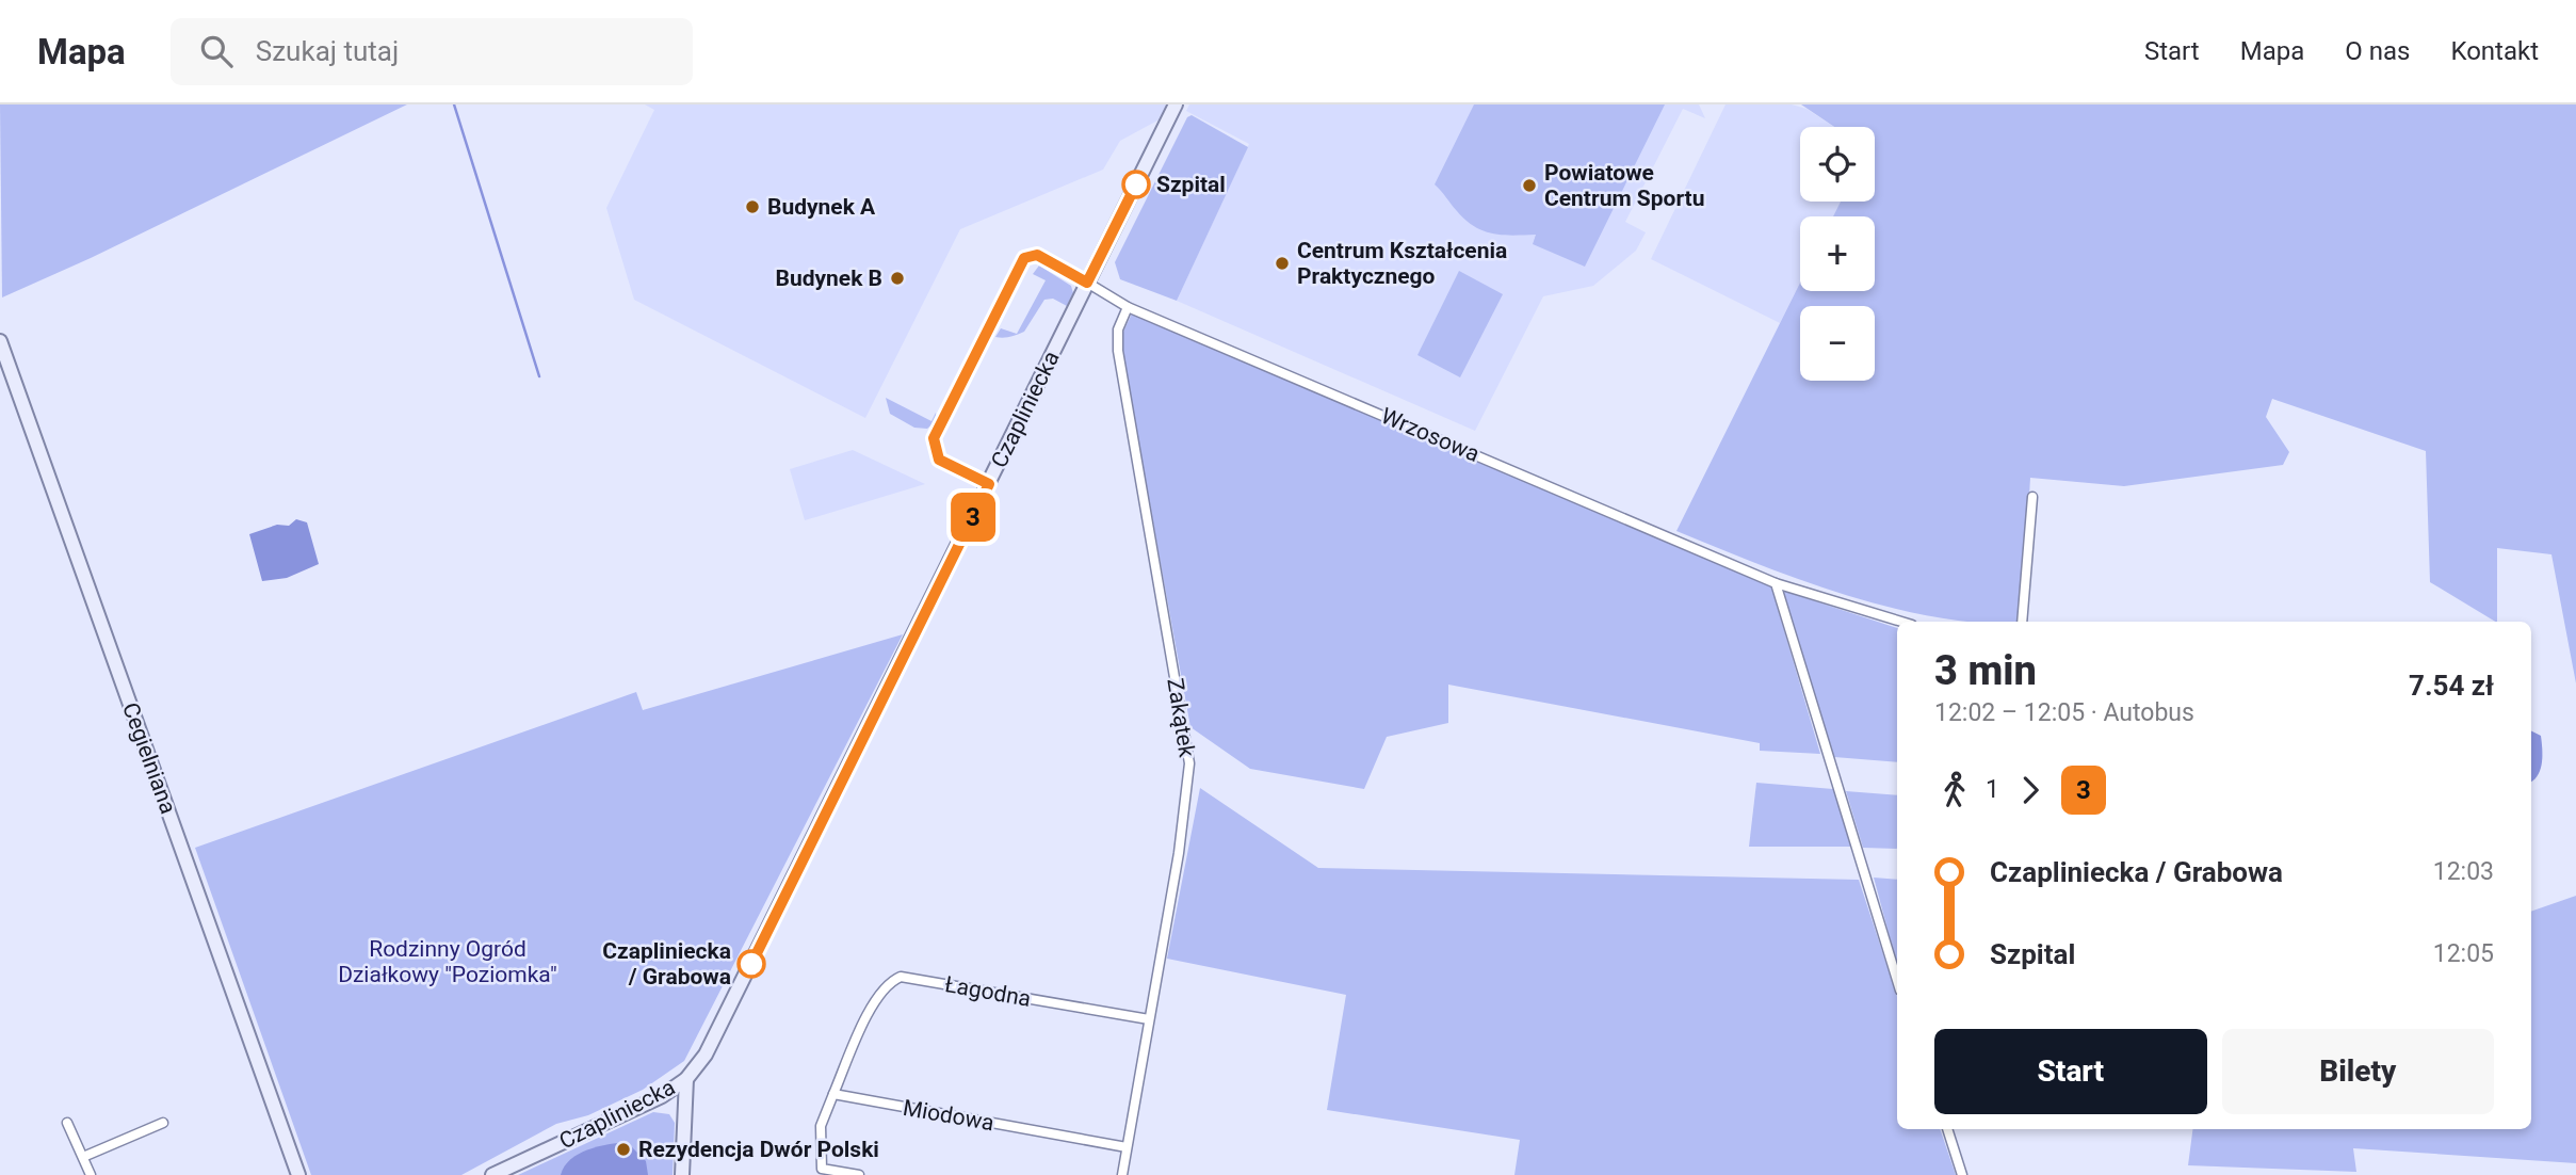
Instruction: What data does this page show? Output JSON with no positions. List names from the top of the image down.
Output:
{
  "streets": {
    "main road": ["Czapliniecka", "Cegielniana"],
    "street": [
      "Wrzosowa",
      "Zakątek",
      "Łagodna",
      "Miodowa"
    ]
  },
  "crossings": [
    ["Czapliniecka", "Wrzosowa"],
    ["Wrzosowa", "Zakątek"],
    ["Zakątek", "Łagodna"],
    ["Zakątek", "Miodowa"],
    ["Łagodna", "Miodowa"]
  ],
  "parks": ["Rodzinny Ogród Działkowy \"Poziomka\""],
  "places": [
    "Szpital",
    "Powiatowe Centrum Sportu",
    "Budynek A",
    "Centrum Kształcenia Praktycznego",
    "Budynek B",
    "Czapliniecka / Grabowa",
    "Rezydencja Dwór Polski"
  ],
  "lines": ["bus line 3"],
  "page": {
    "header": "Mapa",
    "search": "Szukaj tutaj",
    "nav": [
      "Start",
      "Mapa",
      "O nas",
      "Kontakt"
    ],
    "on_map": "3",
    "map_buttons": ["+", "−"],
    "heading": ["3 min", "12:02 – 12:05 · Autobus", "7.54 zł"],
    "legs": ["1", "3"],
    "list": [
      {
        "name": "Czapliniecka / Grabowa",
        "value": "12:03"
      },
      {
        "name": "Szpital",
        "value": "12:05"
      }
    ],
    "buttons": ["Start", "Bilety"]
  }
}
